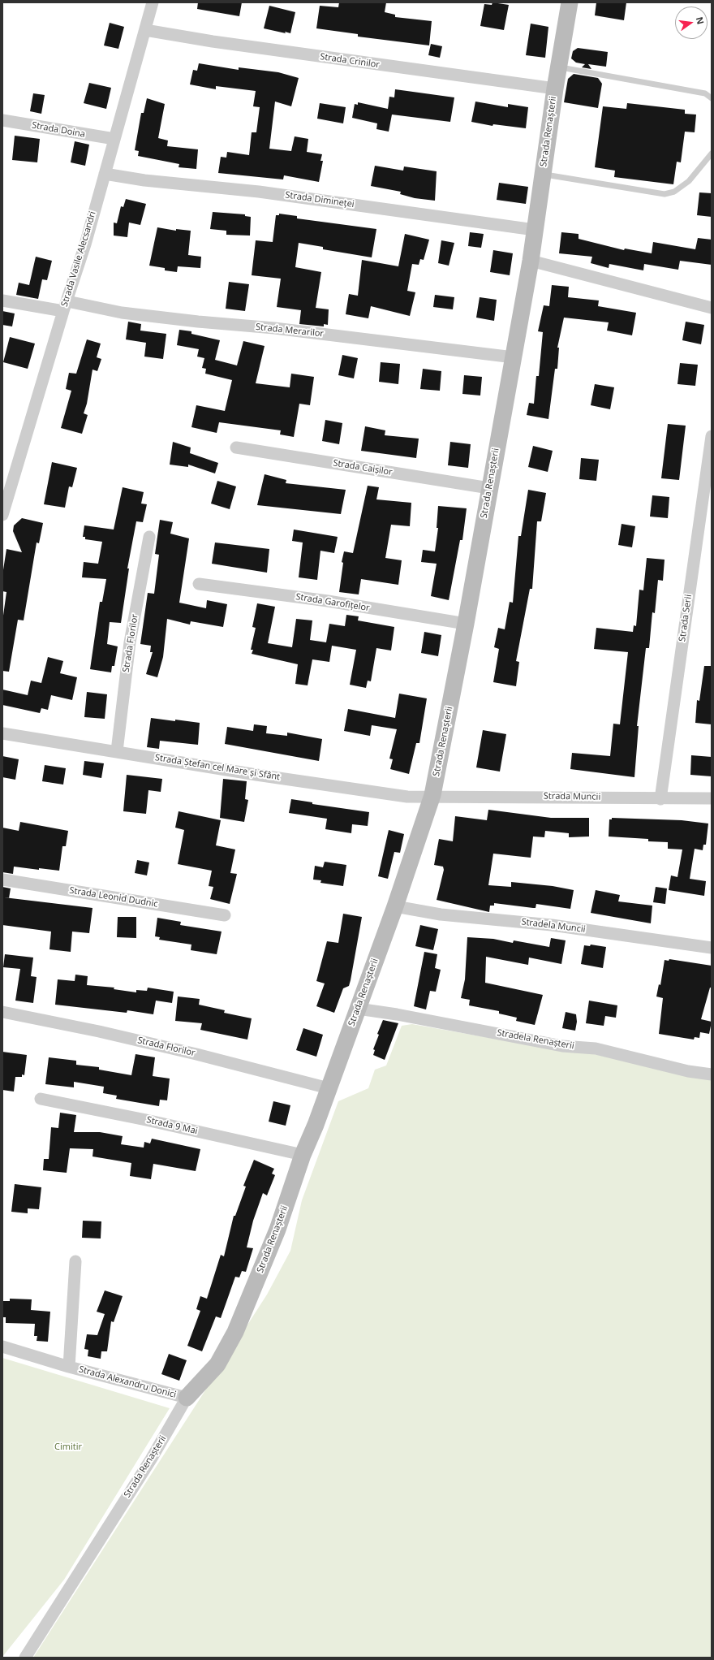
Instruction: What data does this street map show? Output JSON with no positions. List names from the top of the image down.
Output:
{
  "streets": {
    "street": [
      "Strada Crinilor",
      "Strada Doina",
      "Strada Renașterii",
      "Strada Dimineței",
      "Strada Vasile Alecsandri",
      "Strada Merarilor",
      "Strada Caișilor",
      "Strada Garofițelor",
      "Strada Serii",
      "Strada Florilor",
      "Strada Ștefan cel Mare și Sfânt",
      "Strada Muncii",
      "Strada Leonid Dudnic",
      "Stradela Muncii",
      "Stradela Renașterii",
      "Strada 9 Mai",
      "Strada Alexandru Donici"
    ]
  },
  "crossings": [
    ["Strada Crinilor", "Strada Renașterii"],
    ["Strada Crinilor", "Strada Vasile Alecsandri"],
    ["Strada Doina", "Strada Vasile Alecsandri"],
    ["Strada Renașterii", "Strada Dimineței"],
    ["Strada Renașterii", "Strada Merarilor"],
    ["Strada Renașterii", "Strada Caișilor"],
    ["Strada Renașterii", "Strada Garofițelor"],
    ["Strada Renașterii", "Strada Florilor"],
    ["Strada Renașterii", "Strada Ștefan cel Mare și Sfânt"],
    ["Strada Renașterii", "Strada Muncii"],
    ["Strada Renașterii", "Stradela Muncii"],
    ["Strada Renașterii", "Stradela Renașterii"],
    ["Strada Renașterii", "Strada 9 Mai"],
    ["Strada Renașterii", "Strada Alexandru Donici"],
    ["Strada Dimineței", "Strada Vasile Alecsandri"],
    ["Strada Vasile Alecsandri", "Strada Merarilor"],
    ["Strada Serii", "Strada Muncii"],
    ["Strada Florilor", "Strada Ștefan cel Mare și Sfânt"],
    ["Strada Ștefan cel Mare și Sfânt", "Strada Muncii"]
  ],
  "parks": ["Cimitir"],
  "north": "right"
}
